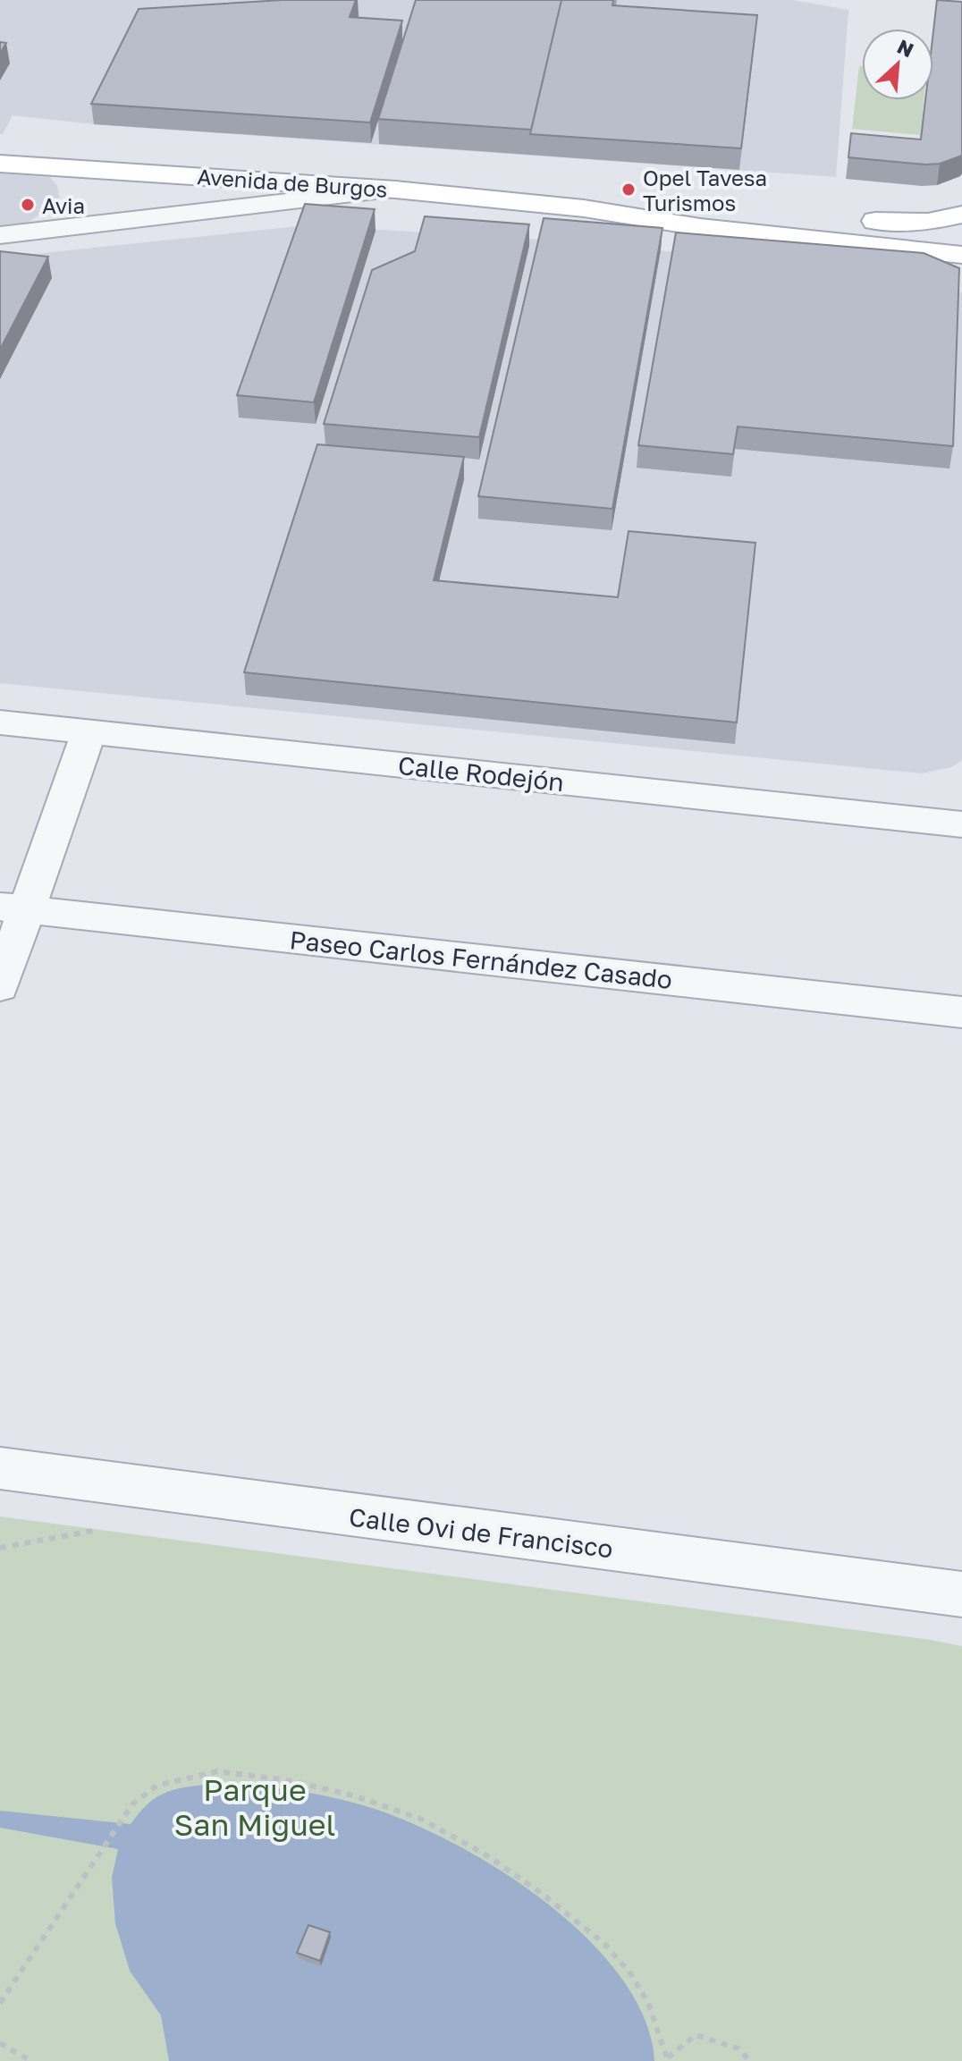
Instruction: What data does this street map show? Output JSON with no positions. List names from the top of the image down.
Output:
{
  "streets": {
    "main road": ["Avenida de Burgos"],
    "street": ["Calle Rodejón", "Paseo Carlos Fernández Casado", "Calle Ovi de Francisco"]
  },
  "parks": ["Parque San Miguel"],
  "places": ["Opel Tavesa Turismos", "Avia"],
  "north": "top right"
}
